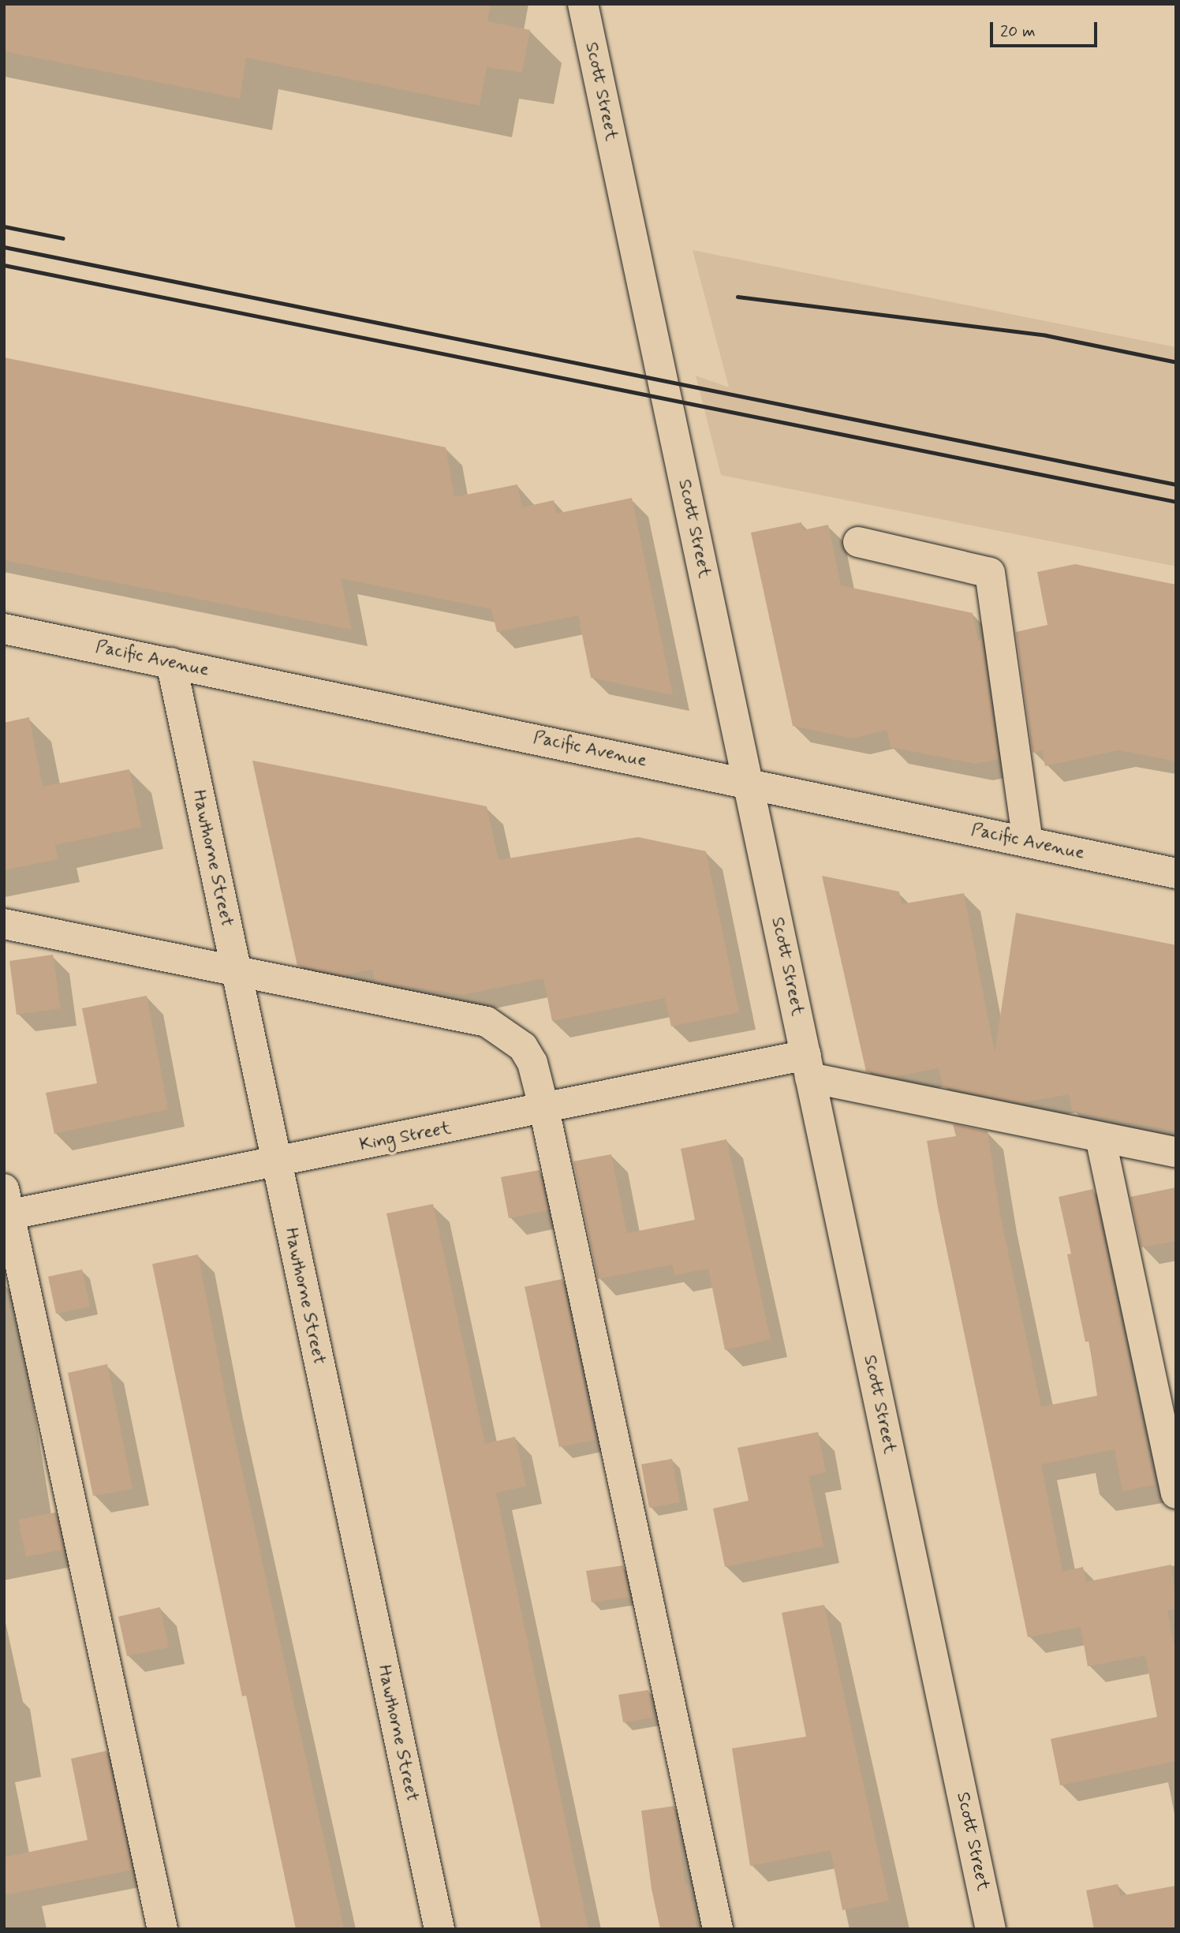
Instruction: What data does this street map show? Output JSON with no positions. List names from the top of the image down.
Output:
{
  "streets": {
    "street": [
      "Scott Street",
      "Pacific Avenue",
      "Hawthorne Street",
      "King Street"
    ]
  },
  "crossings": [
    ["Scott Street", "Pacific Avenue"],
    ["Scott Street", "King Street"],
    ["Pacific Avenue", "Hawthorne Street"],
    ["Hawthorne Street", "King Street"]
  ],
  "scale_bar": "20 m"
}
